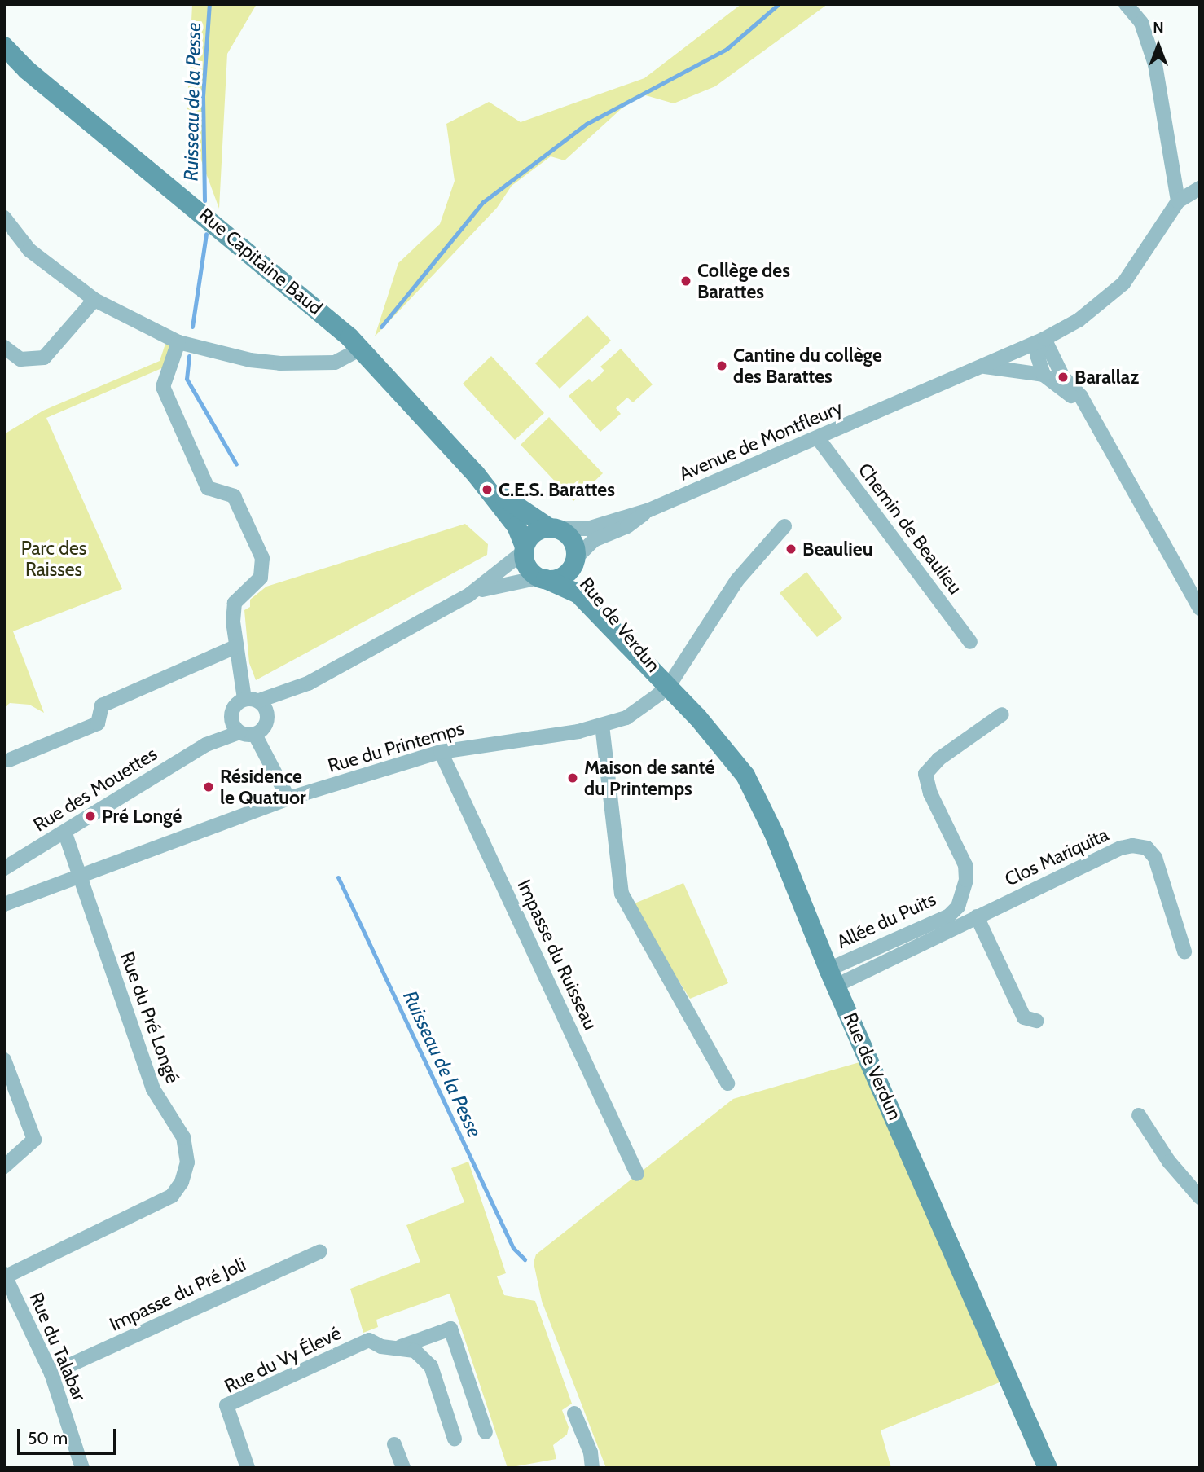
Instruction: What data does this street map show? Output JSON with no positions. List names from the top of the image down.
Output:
{
  "streets": {
    "main road": ["Rue Capitaine Baud", "Rue de Verdun"],
    "street": [
      "Avenue de Montfleury",
      "Chemin de Beaulieu",
      "Rue du Printemps",
      "Rue des Mouettes",
      "Clos Mariquita",
      "Allée du Puits",
      "Impasse du Ruisseau",
      "Rue du Pré Longé",
      "Impasse du Pré Joli",
      "Rue du Talabar",
      "Rue du Vy Élevé"
    ]
  },
  "crossings": [
    ["Rue Capitaine Baud", "Avenue de Montfleury"],
    ["Rue Capitaine Baud", "Rue de Verdun"],
    ["Avenue de Montfleury", "Chemin de Beaulieu"],
    ["Avenue de Montfleury", "Rue de Verdun"],
    ["Rue de Verdun", "Rue du Printemps"],
    ["Rue de Verdun", "Clos Mariquita"],
    ["Rue de Verdun", "Allée du Puits"],
    ["Rue du Printemps", "Impasse du Ruisseau"],
    ["Rue du Printemps", "Rue du Pré Longé"],
    ["Rue des Mouettes", "Rue du Pré Longé"],
    ["Clos Mariquita", "Allée du Puits"],
    ["Rue du Pré Longé", "Rue du Talabar"],
    ["Impasse du Pré Joli", "Rue du Talabar"]
  ],
  "water": ["Ruisseau de la Pesse"],
  "parks": ["Parc des Raisses"],
  "places": [
    "Collège des Barattes",
    "Cantine du collège des Barattes",
    "Barallaz",
    "C.E.S. Barattes",
    "Beaulieu",
    "Maison de santé du Printemps",
    "Résidence le Quatuor",
    "Pré Longé"
  ],
  "scale_bar": "50 m",
  "north": "top"
}
